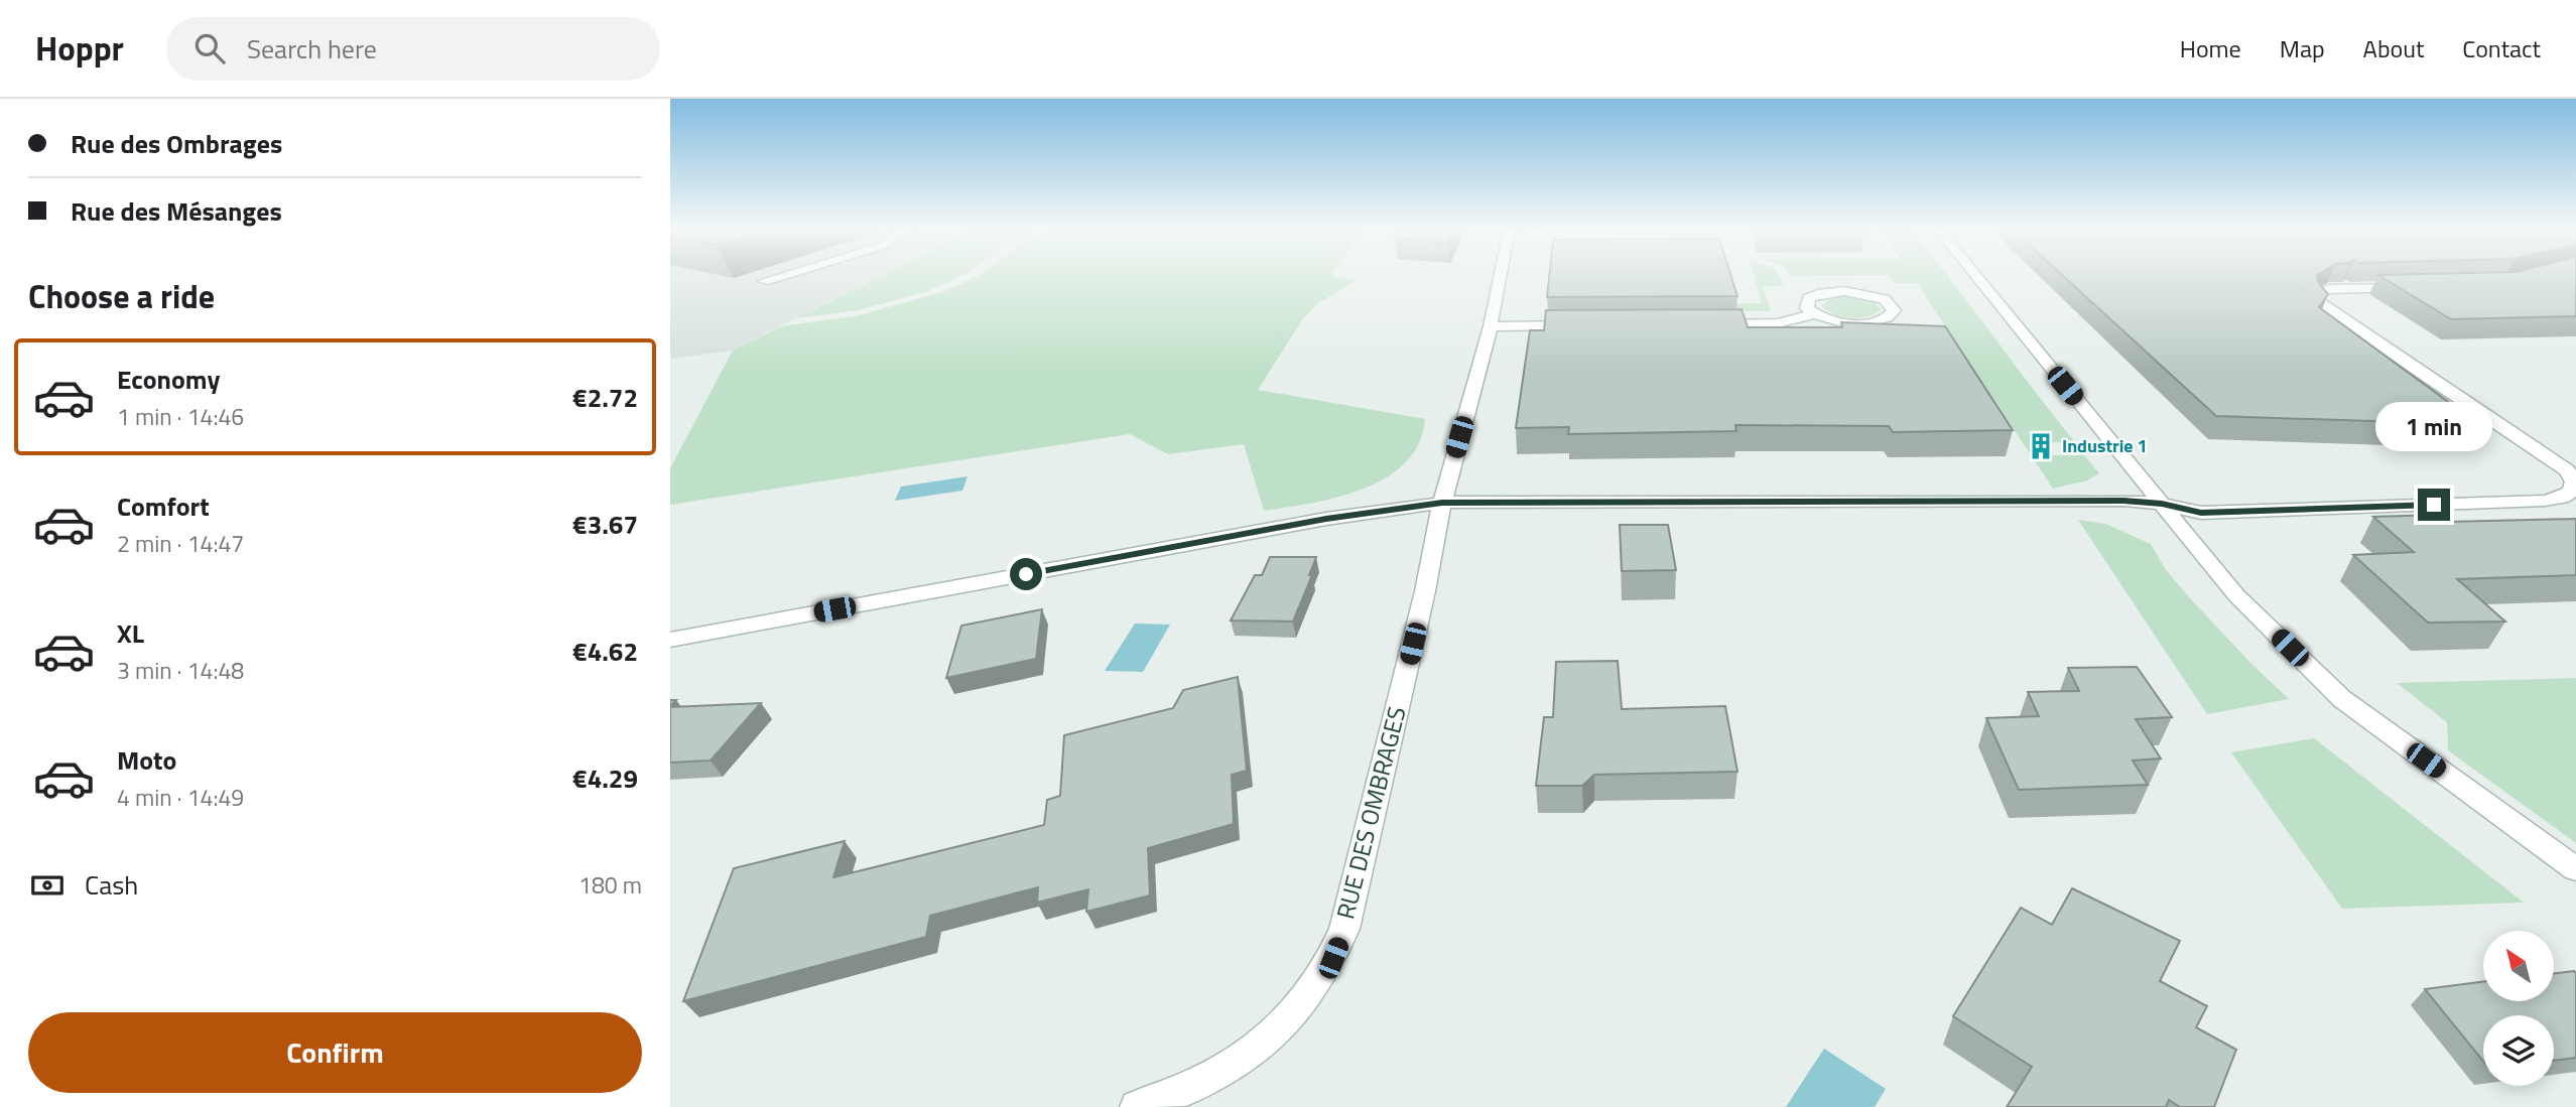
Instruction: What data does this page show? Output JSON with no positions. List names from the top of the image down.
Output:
{
  "streets": {
    "street": ["RUE DES OMBRAGES"]
  },
  "places": {
    "building": ["Industrie 1"]
  },
  "north": "top left",
  "page": {
    "header": "Hoppr",
    "search": "Search here",
    "nav": [
      "Home",
      "Map",
      "About",
      "Contact"
    ],
    "banner": ["Rue des Ombrages", "Rue des Mésanges"],
    "heading": "Choose a ride",
    "list": [
      {
        "name": "Economy",
        "note": "1 min · 14:46",
        "value": "€2.72"
      },
      {
        "name": "Comfort",
        "note": "2 min · 14:47",
        "value": "€3.67"
      },
      {
        "name": "XL",
        "note": "3 min · 14:48",
        "value": "€4.62"
      },
      {
        "name": "Moto",
        "note": "4 min · 14:49",
        "value": "€4.29"
      }
    ],
    "bubble": "1 min",
    "pay": ["Cash", "180 m"],
    "buttons": "Confirm"
  }
}
